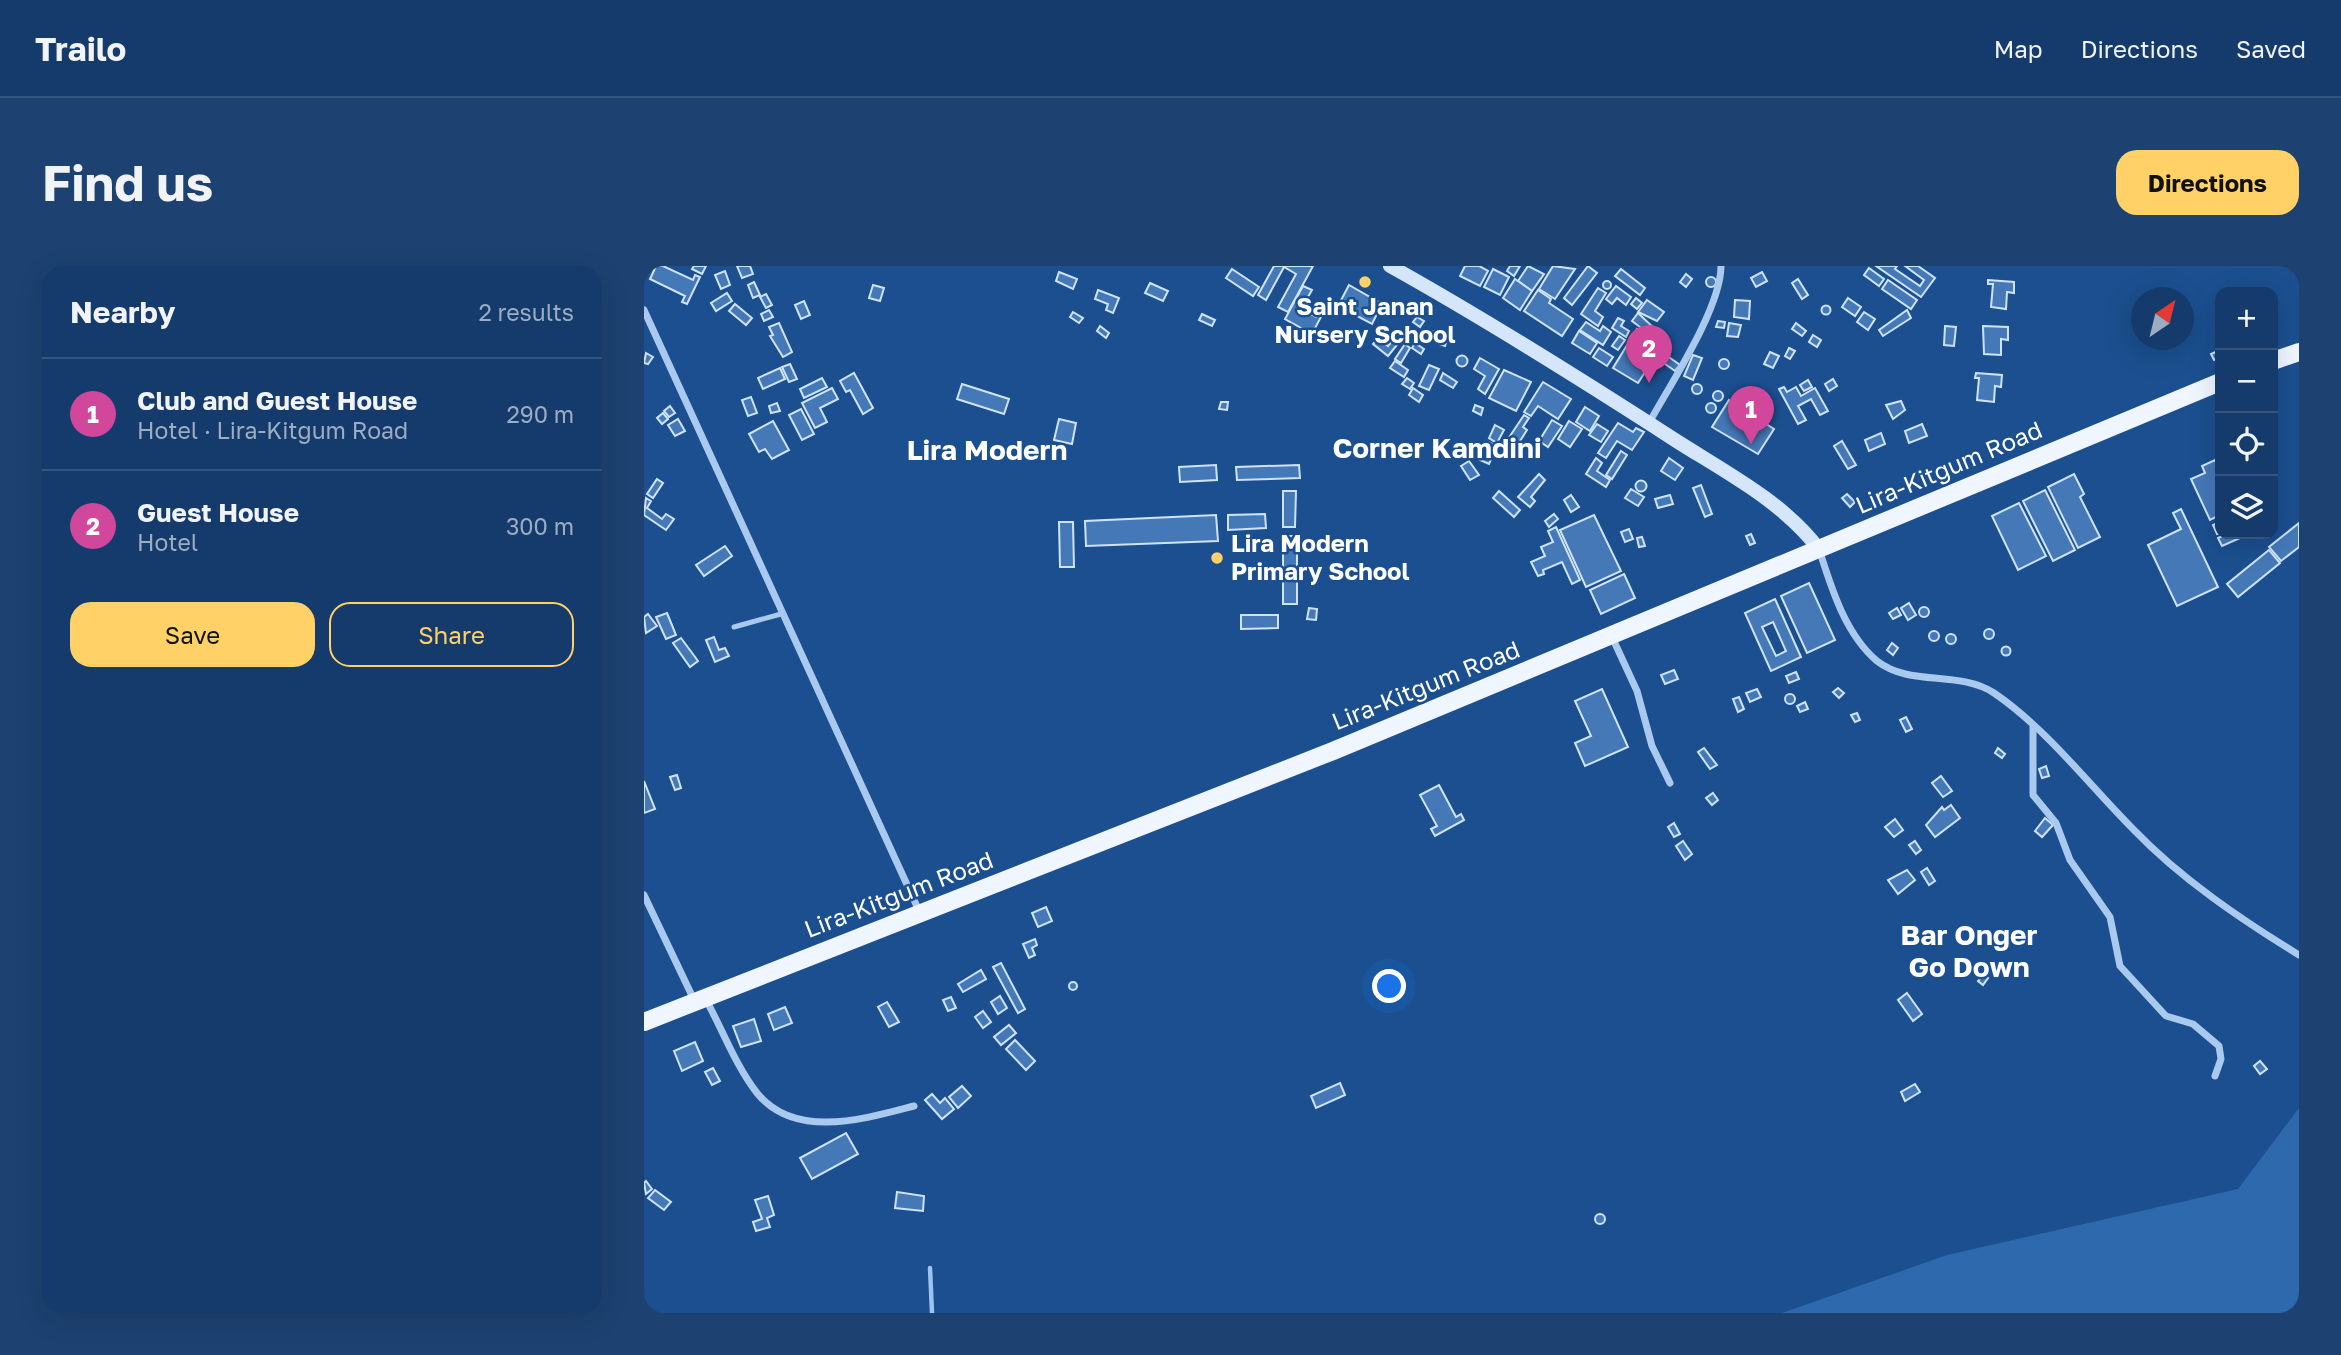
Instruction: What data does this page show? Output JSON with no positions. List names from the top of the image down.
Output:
{
  "streets": {
    "main road": ["Lira-Kitgum Road"]
  },
  "districts": ["Corner Kamdini", "Lira Modern", "Bar Onger Go Down"],
  "places": ["Saint Janan Nursery School", "Lira Modern Primary School"],
  "north": "top right",
  "page": {
    "header": "Trailo",
    "nav": ["Map", "Directions", "Saved"],
    "buttons": [
      "Directions",
      ["Save", "Share"]
    ],
    "title": "Find us",
    "heading": ["Nearby", "2 results"],
    "map_buttons": ["+", "−"],
    "pins": ["2", "1"],
    "list": [
      {
        "mark": "1",
        "name": "Club and Guest House",
        "note": "Hotel · Lira-Kitgum Road",
        "value": "290 m"
      },
      {
        "mark": "2",
        "name": "Guest House",
        "note": "Hotel",
        "value": "300 m"
      }
    ]
  }
}
